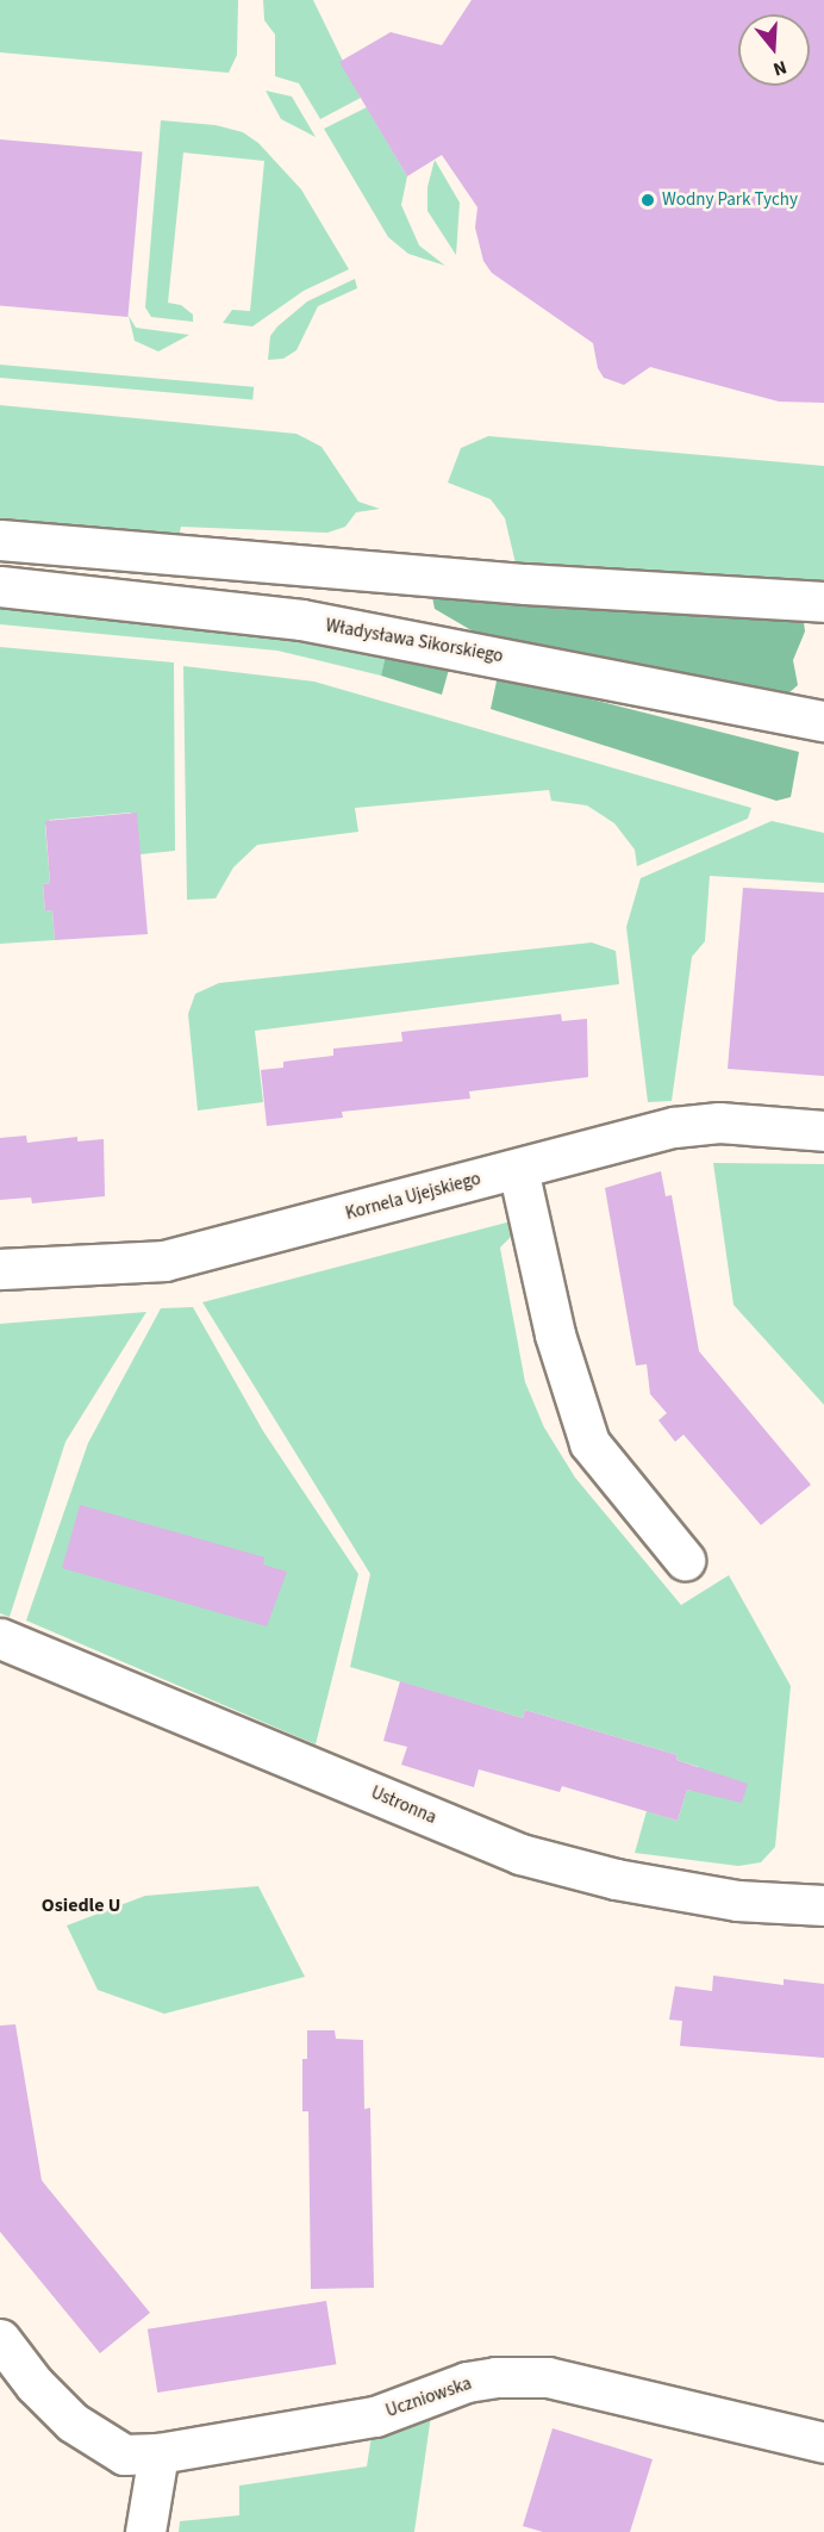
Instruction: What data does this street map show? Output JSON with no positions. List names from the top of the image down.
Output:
{
  "streets": {
    "street": [
      "Władysława Sikorskiego",
      "Kornela Ujejskiego",
      "Ustronna",
      "Uczniowska"
    ]
  },
  "districts": ["Osiedle U"],
  "places": ["Wodny Park Tychy"],
  "north": "bottom"
}
